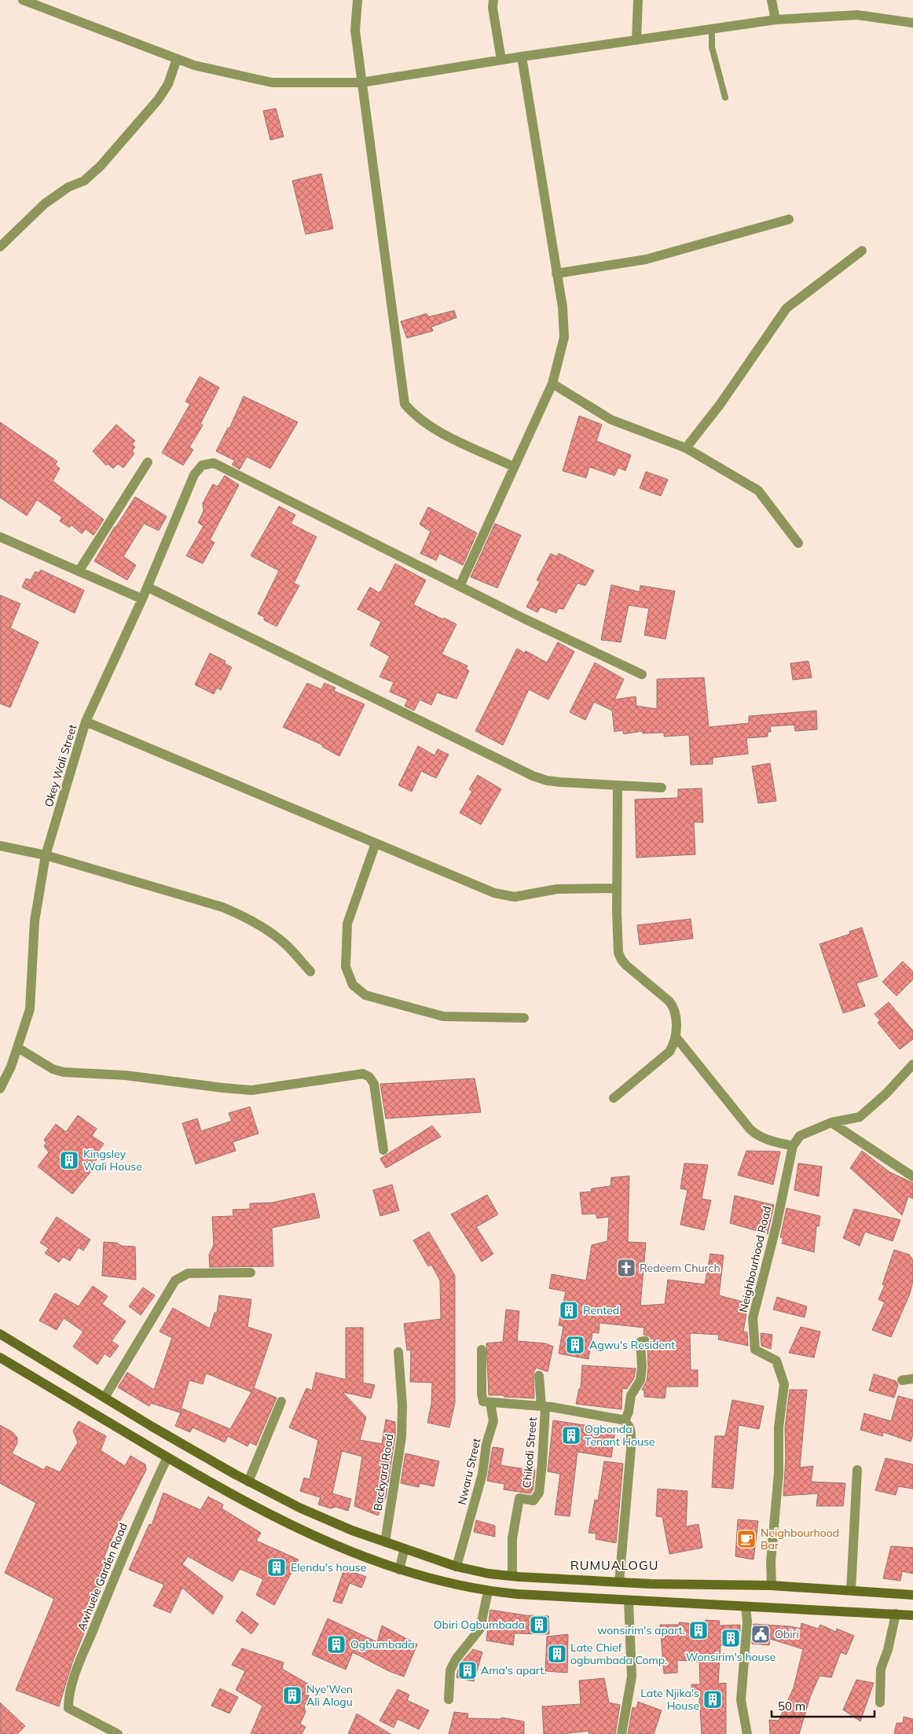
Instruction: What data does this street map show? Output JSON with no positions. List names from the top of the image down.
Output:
{
  "streets": {
    "street": [
      "Okey Wali Street",
      "Neighbourhood Road",
      "Chikodi Street",
      "Nwaru Street",
      "Backyard Road",
      "Awhuele Garden Road"
    ]
  },
  "districts": ["RUMUALOGU"],
  "places": {
    "building": [
      "Kingsley Wali House",
      "Rented",
      "Agwu's Resident",
      "Ogbonda Tenant House",
      "Elendu's house",
      "Obiri Ogbumbada",
      "wonsirim's apart.",
      "Wonsirim's house",
      "Ogbumbada",
      "Late Chief ogbumbada Comp.",
      "Ama's apart.",
      "Nye'Wen Ali Alogu",
      "Late Njika's House"
    ],
    "church": ["Redeem Church"],
    "cafe": ["Neighbourhood Bar"],
    "public building": ["Obiri"]
  },
  "scale_bar": "50 m"
}
